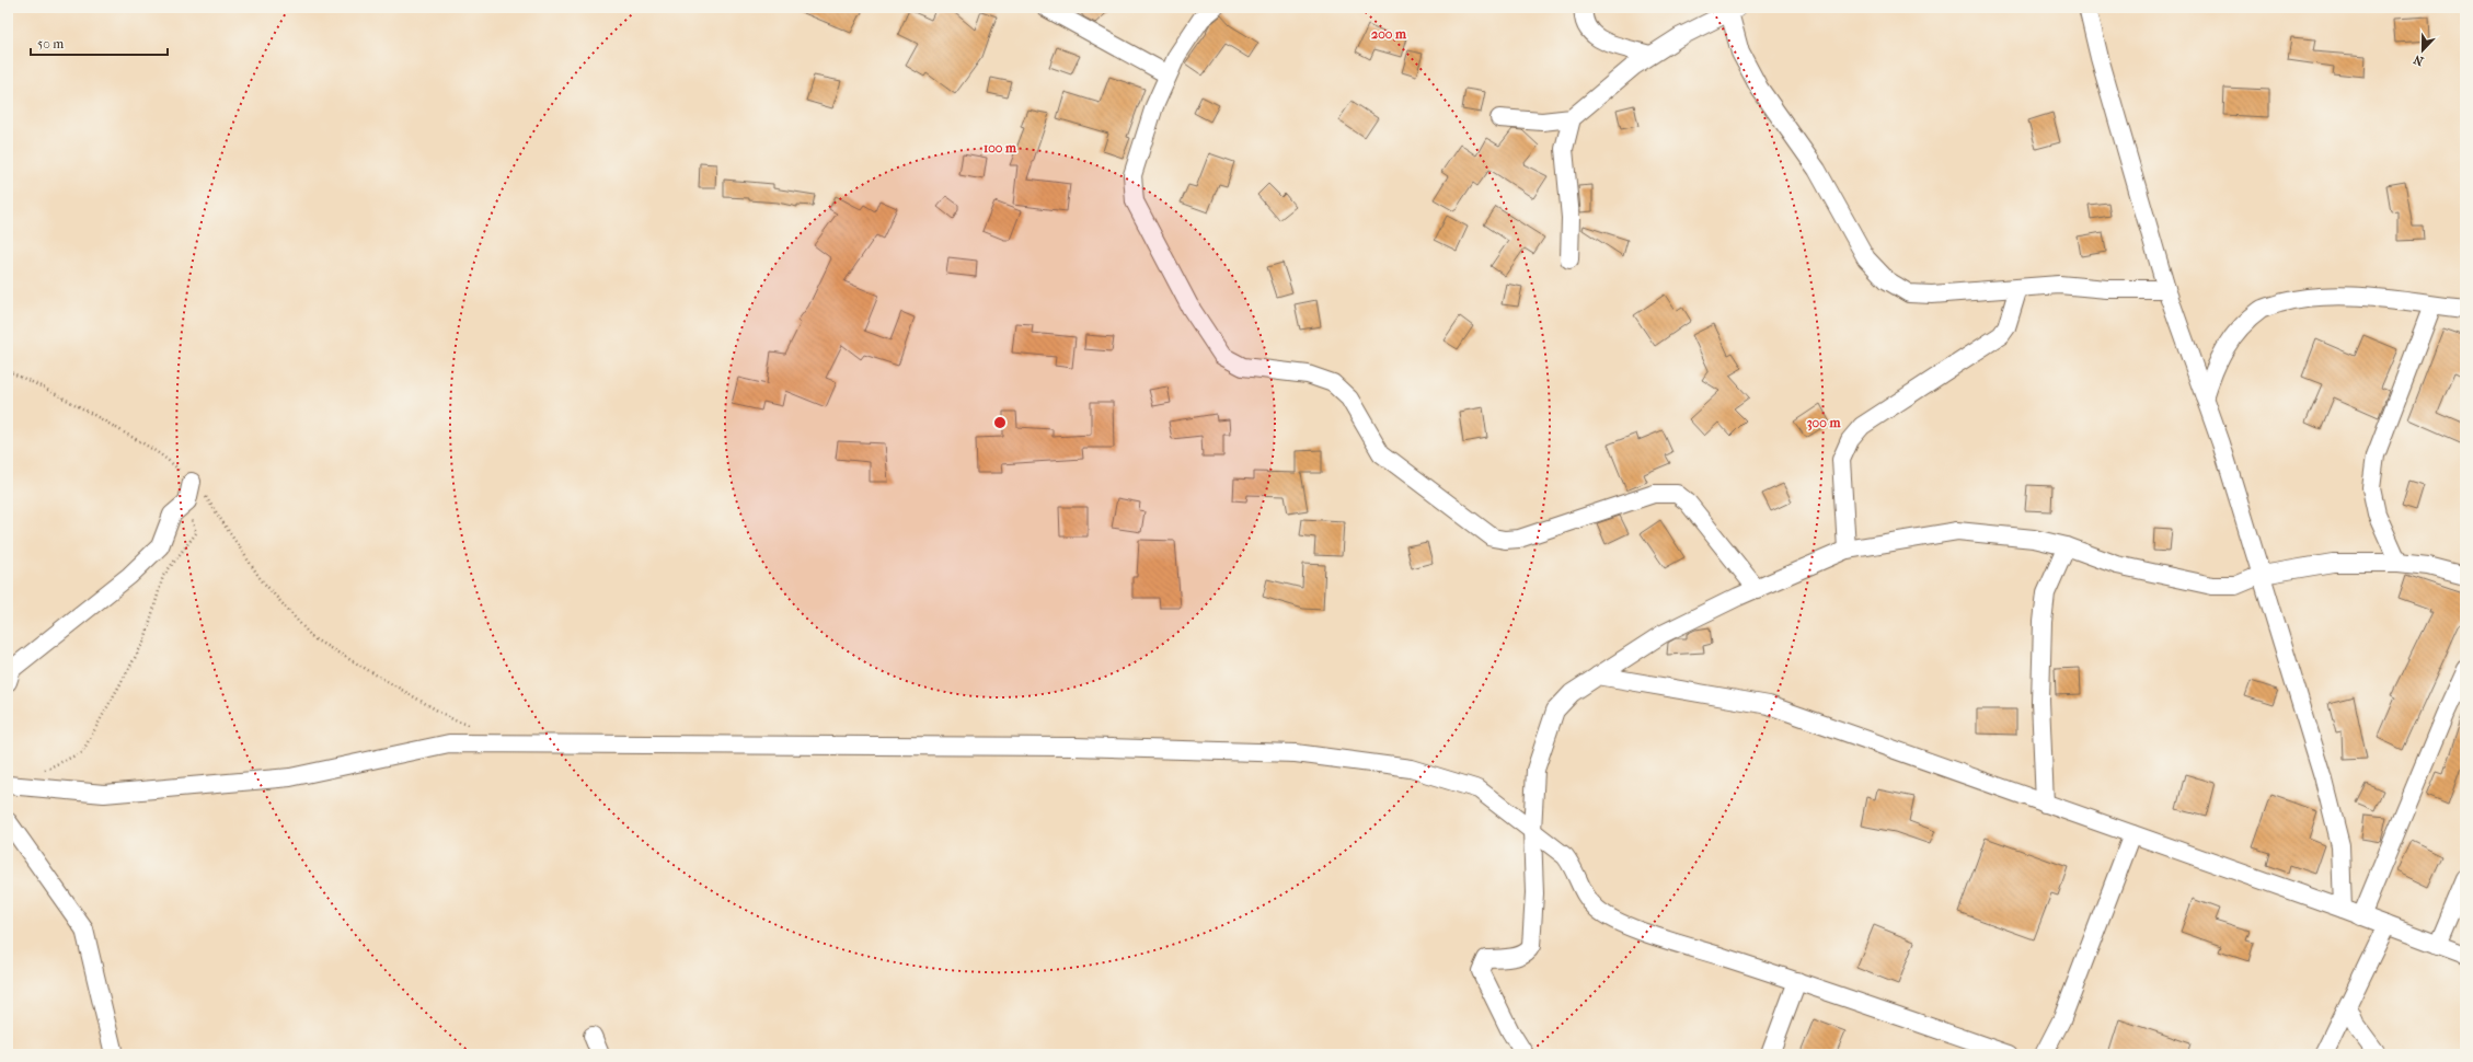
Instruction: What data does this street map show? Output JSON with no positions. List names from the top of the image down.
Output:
{
  "scale_bar": "50 m",
  "north": "bottom",
  "rings": ["200 m", "100 m", "300 m"]
}
